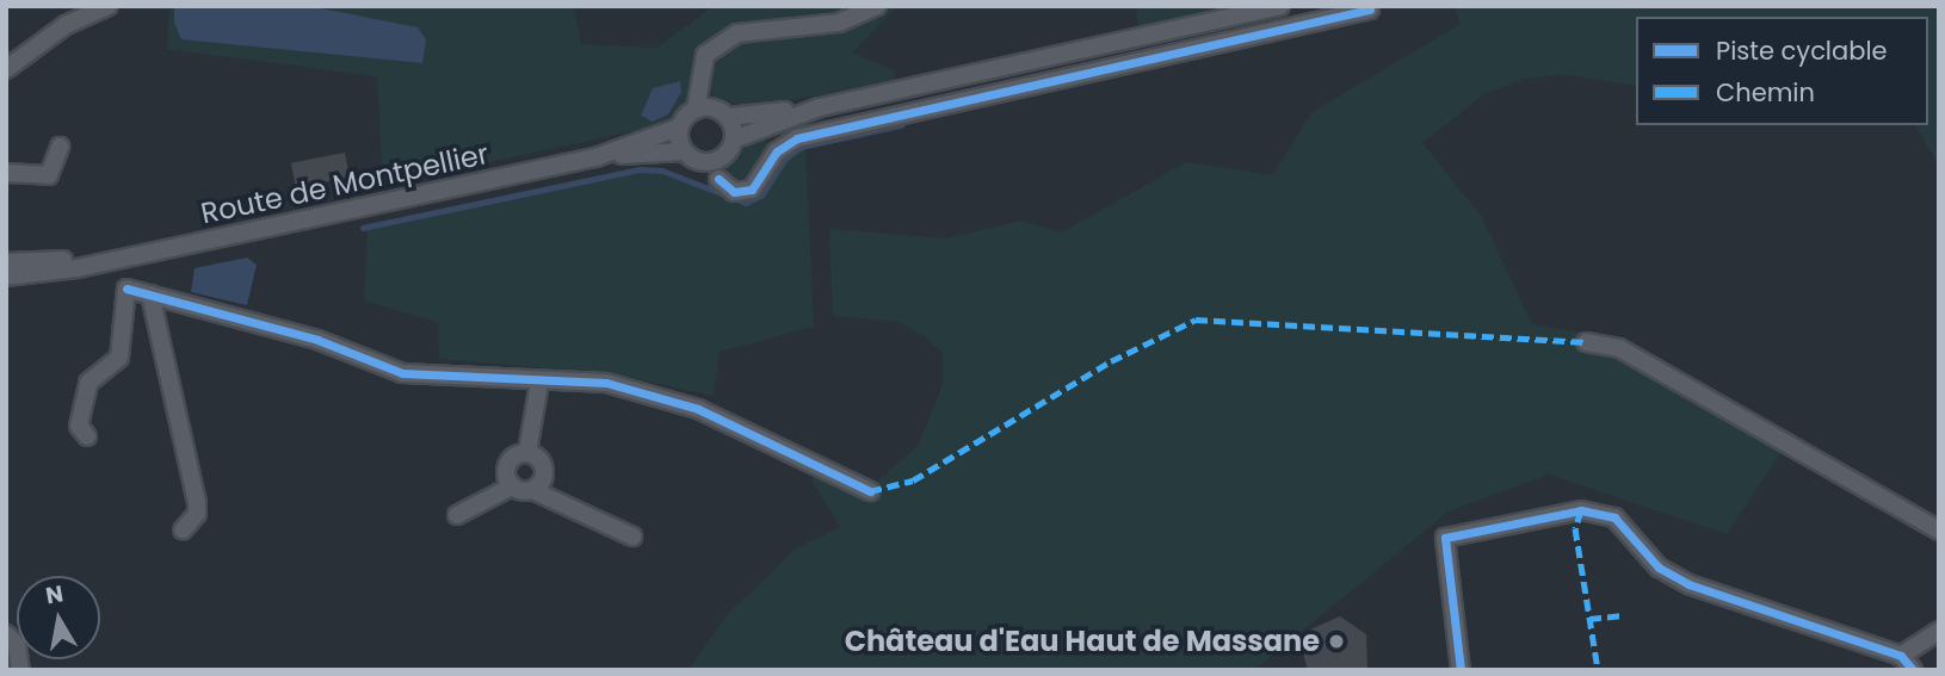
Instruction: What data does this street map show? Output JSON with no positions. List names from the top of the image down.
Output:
{
  "streets": {
    "street": ["Route de Montpellier"]
  },
  "places": ["Château d'Eau Haut de Massane"],
  "legend": ["Piste cyclable", "Chemin"],
  "north": "top"
}
